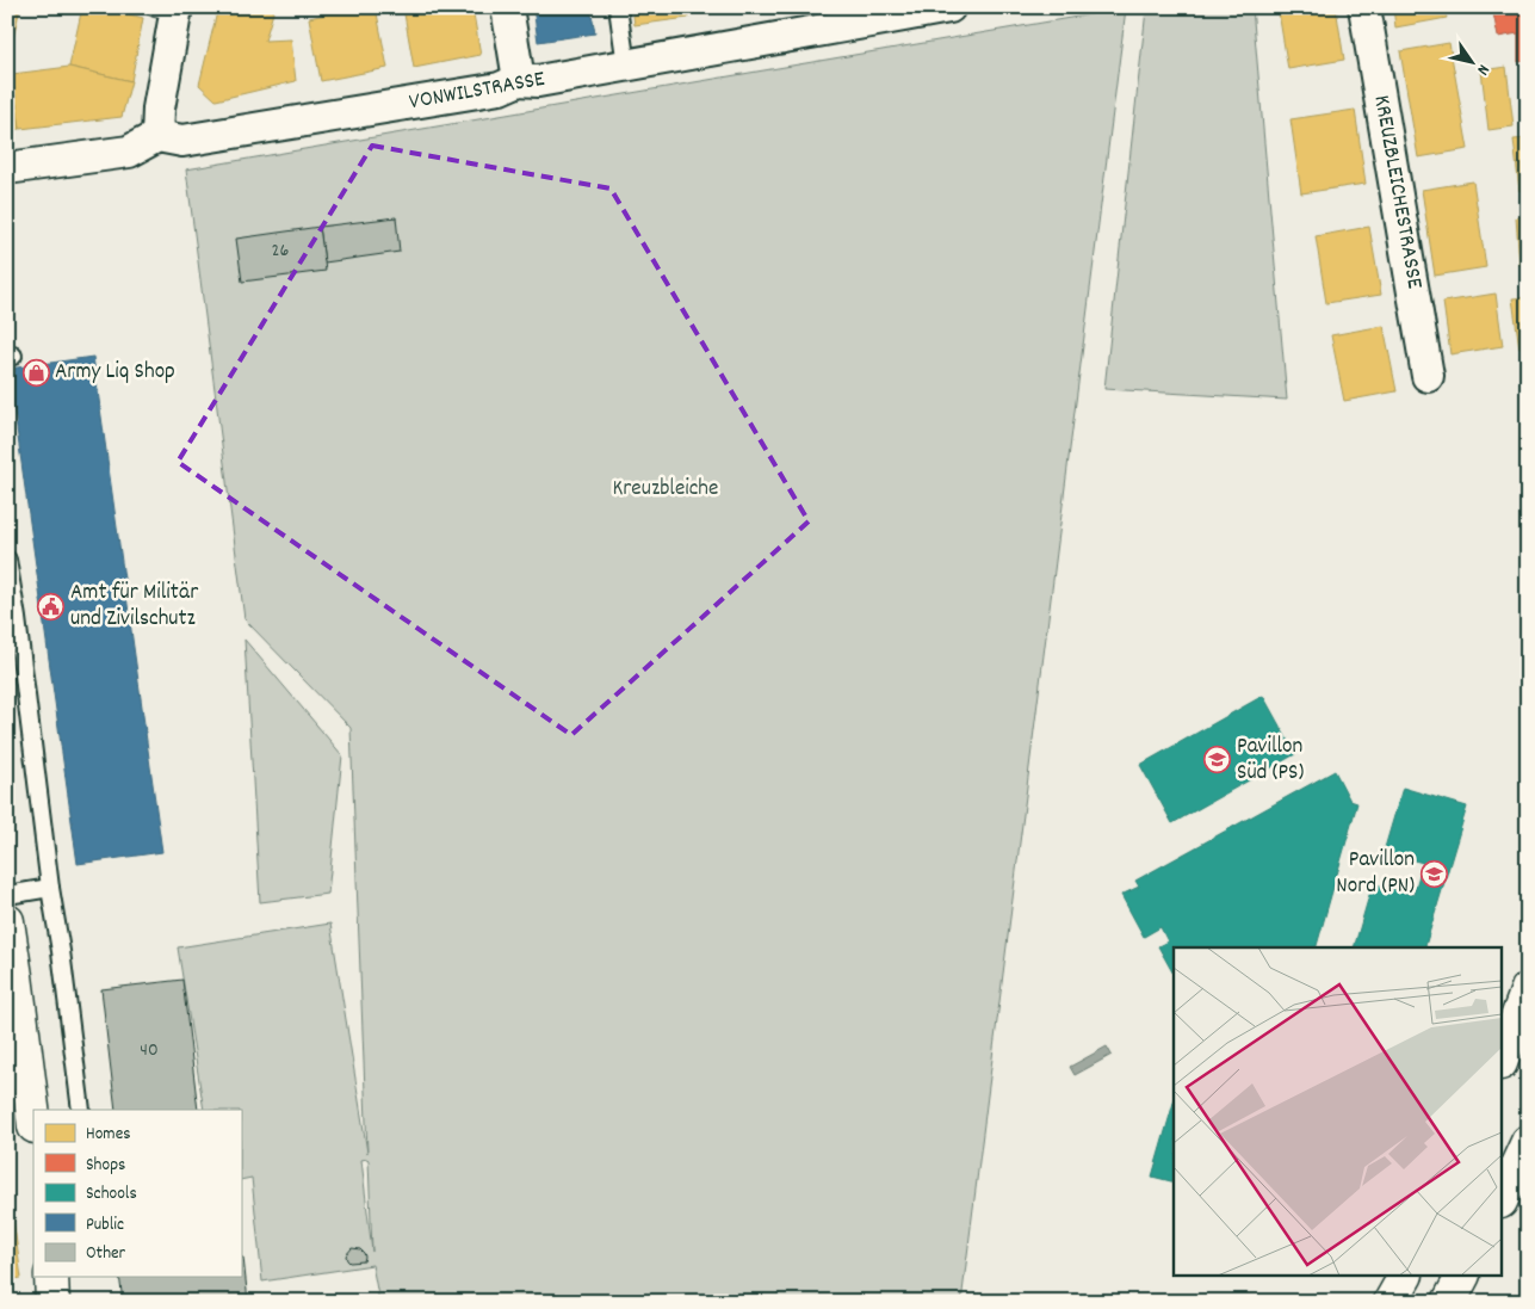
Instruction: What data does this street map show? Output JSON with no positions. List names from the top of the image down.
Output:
{
  "streets": {
    "street": ["VONWILSTRASSE", "KREUZBLEICHESTRASSE"]
  },
  "parks": ["Kreuzbleiche"],
  "places": {
    "shop": ["Army Liq Shop"],
    "public building": ["Amt für Militär und Zivilschutz"],
    "school or university": ["Pavillon Süd (PS)", "Pavillon Nord (PN)"]
  },
  "house_numbers": ["26", "40"],
  "legend": [
    "Homes",
    "Shops",
    "Schools",
    "Public",
    "Other"
  ],
  "north": "bottom right"
}
